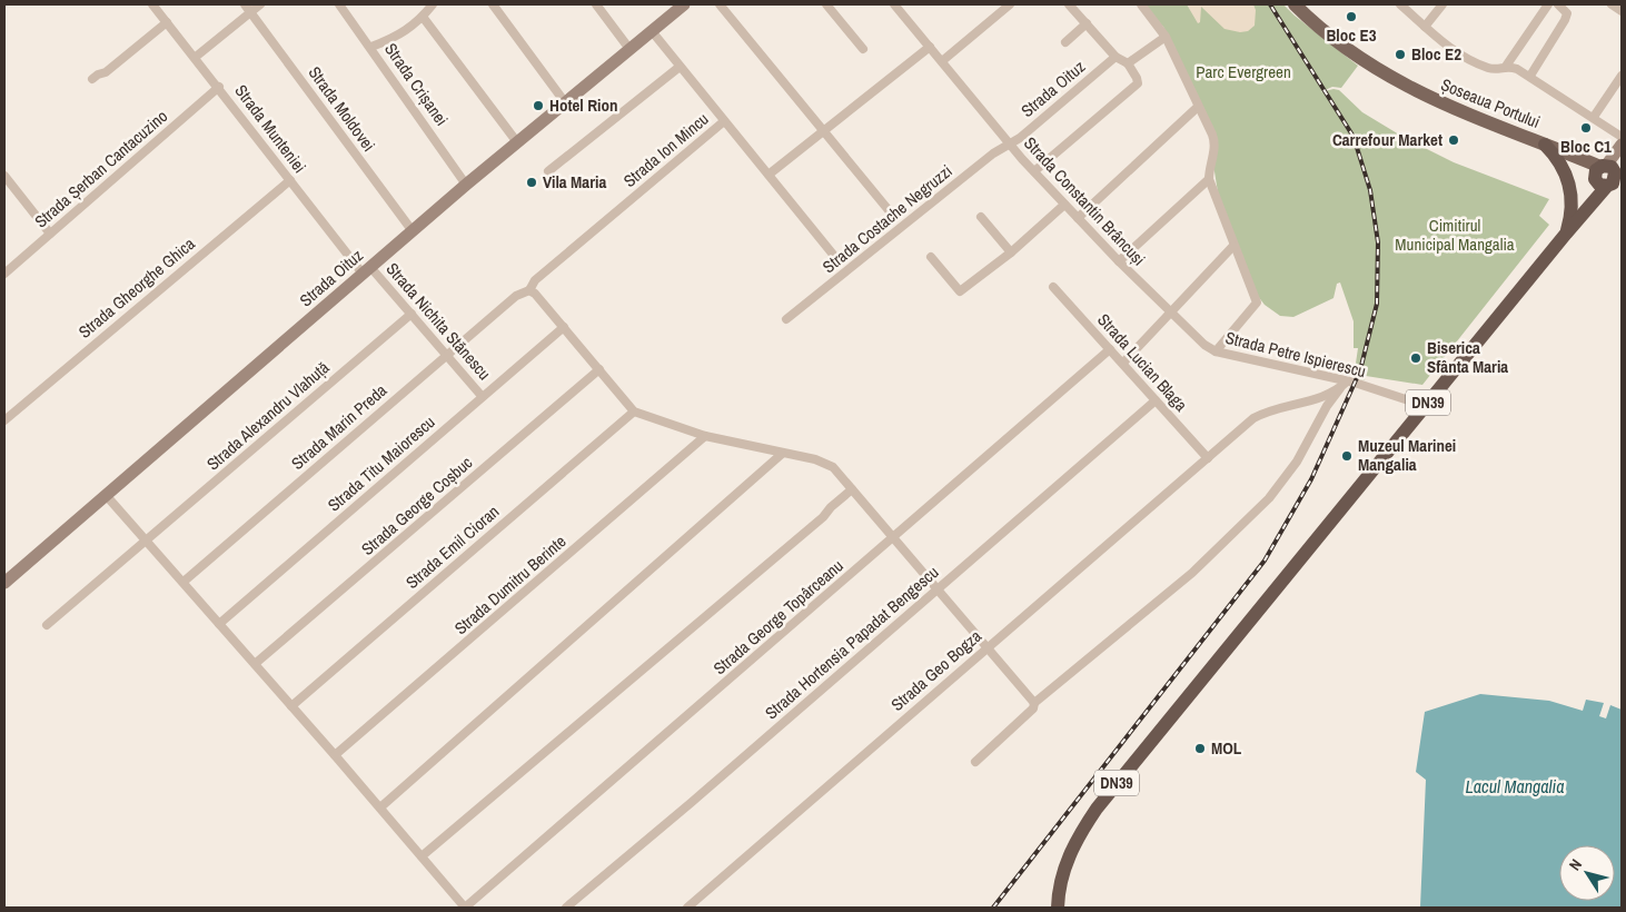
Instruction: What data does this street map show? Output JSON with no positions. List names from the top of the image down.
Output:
{
  "streets": {
    "highway": ["DN39"],
    "main road": ["Strada Oituz", "Șoseaua Portului"],
    "street": [
      "Strada Crișanei",
      "Strada Moldovei",
      "Strada Munteniei",
      "Strada Ion Mincu",
      "Strada Șerban Cantacuzino",
      "Strada Constantin Brâncuși",
      "Strada Costache Negruzzi",
      "Strada Gheorghe Ghica",
      "Strada Nichita Stănescu",
      "Strada Petre Ispierescu",
      "Strada Lucian Blaga",
      "Strada Alexandru Vlahuță",
      "Strada Marin Preda",
      "Strada Titu Maiorescu",
      "Strada George Coșbuc",
      "Strada Emil Cioran",
      "Strada Dumitru Berinte",
      "Strada George Topârceanu",
      "Strada Hortensia Papadat Bengescu",
      "Strada Geo Bogza"
    ]
  },
  "crossings": [
    ["Strada Crișanei", "Strada Oituz"],
    ["Strada Oituz", "Strada Moldovei"],
    ["Strada Oituz", "Strada Munteniei"],
    ["Strada Oituz", "Strada Constantin Brâncuși"],
    ["Strada Oituz", "Strada Costache Negruzzi"],
    ["Strada Oituz", "Strada Nichita Stănescu"],
    ["Șoseaua Portului", "DN39"],
    ["Strada Munteniei", "Strada Șerban Cantacuzino"],
    ["Strada Munteniei", "Strada Gheorghe Ghica"],
    ["Strada Munteniei", "Strada Nichita Stănescu"],
    ["Strada Ion Mincu", "Strada Marin Preda"],
    ["Strada Constantin Brâncuși", "Strada Costache Negruzzi"],
    ["Strada Constantin Brâncuși", "Strada Petre Ispierescu"],
    ["Strada Nichita Stănescu", "Strada Alexandru Vlahuță"],
    ["Strada Nichita Stănescu", "Strada Marin Preda"],
    ["Strada Nichita Stănescu", "Strada Titu Maiorescu"],
    ["Strada Petre Ispierescu", "DN39"],
    ["Strada Petre Ispierescu", "Strada Geo Bogza"],
    ["Strada Lucian Blaga", "Strada George Topârceanu"],
    ["Strada Lucian Blaga", "Strada Hortensia Papadat Bengescu"],
    ["Strada Lucian Blaga", "Strada Geo Bogza"]
  ],
  "water": ["Lacul Mangalia"],
  "parks": ["Parc Evergreen", "Cimitirul Municipal Mangalia"],
  "places": [
    "Bloc E3",
    "Bloc E2",
    "Hotel Rion",
    "Bloc C1",
    "Carrefour Market",
    "Vila Maria",
    "Biserica Sfânta Maria",
    "Muzeul Marinei Mangalia",
    "MOL"
  ],
  "north": "top left"
}
